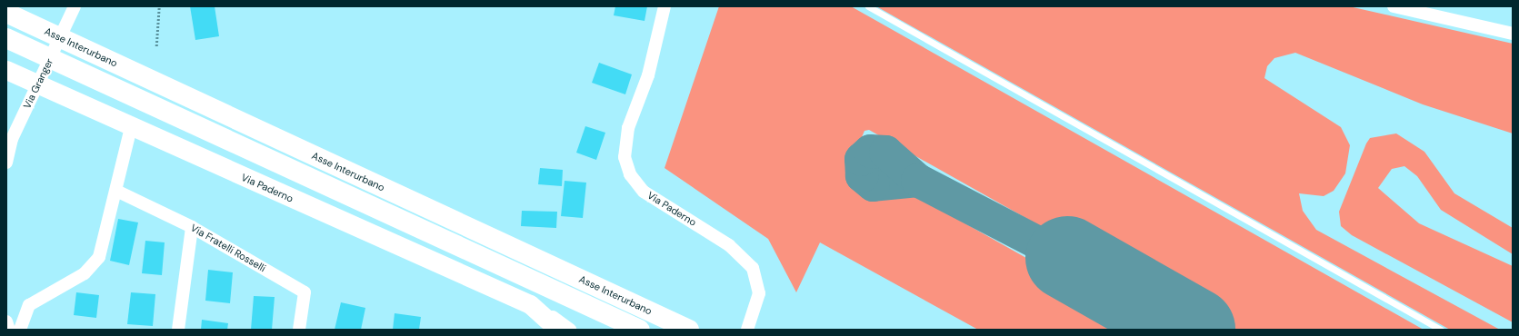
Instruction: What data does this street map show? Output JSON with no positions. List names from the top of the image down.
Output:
{
  "streets": {
    "highway": ["Asse Interurbano"],
    "street": ["Via Granger", "Via Paderno", "Via Fratelli Rosselli"]
  }
}
